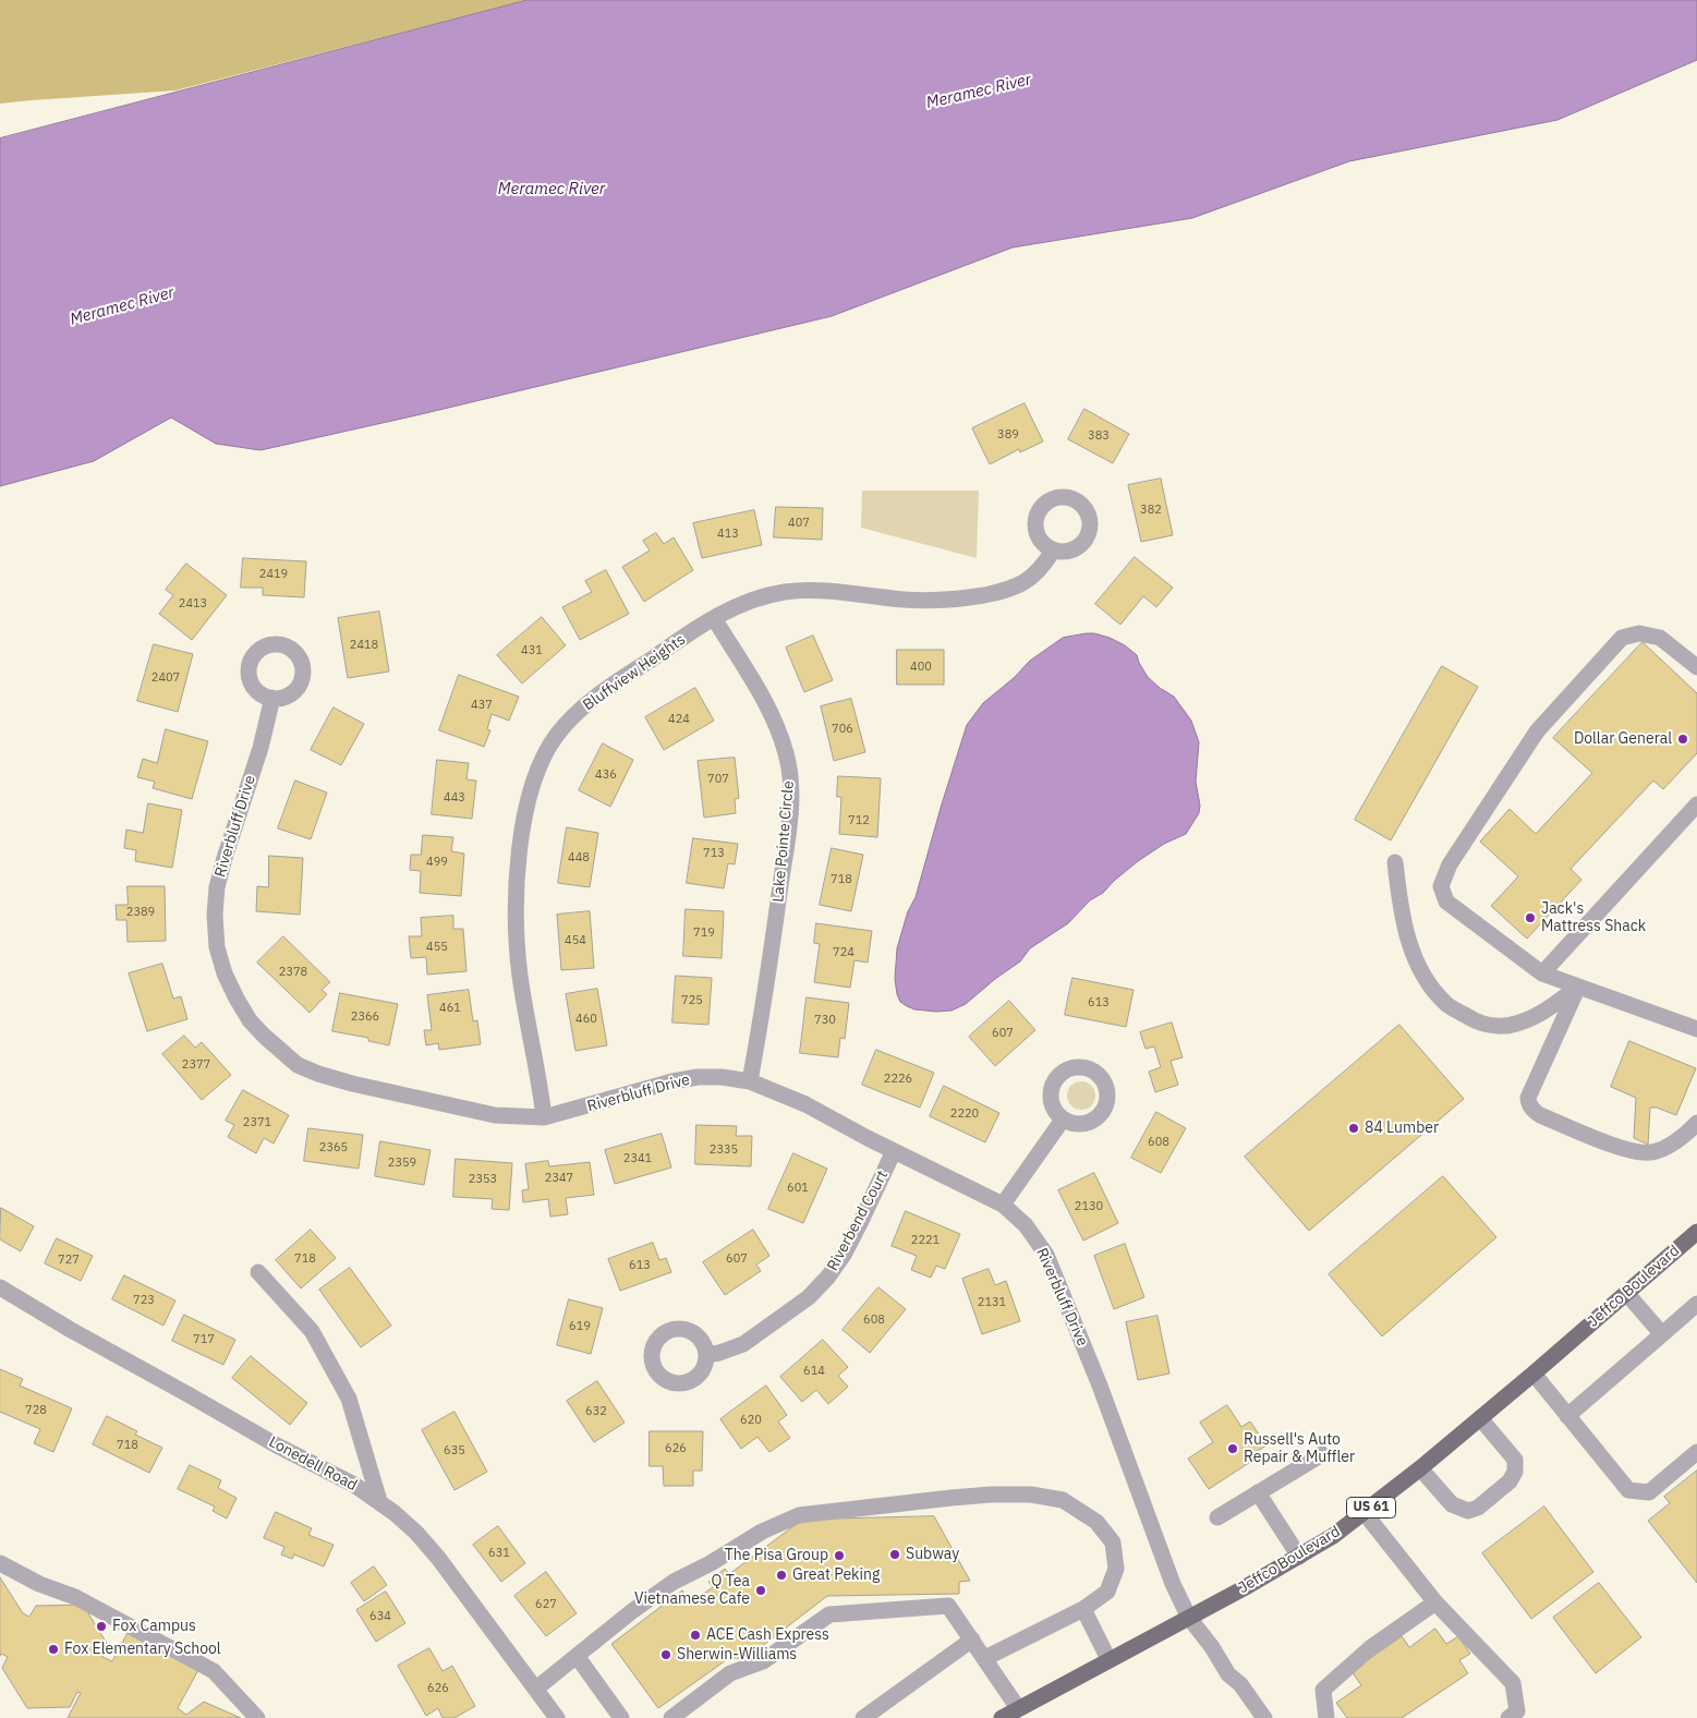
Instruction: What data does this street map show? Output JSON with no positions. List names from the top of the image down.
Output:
{
  "streets": {
    "main road": ["Jeffco Boulevard", "US 61"],
    "street": [
      "Bluffview Heights",
      "Riverbluff Drive",
      "Lake Pointe Circle",
      "Riverbend Court",
      "Lonedell Road"
    ]
  },
  "crossings": [
    ["Bluffview Heights", "Riverbluff Drive"],
    ["Bluffview Heights", "Lake Pointe Circle"],
    ["Riverbluff Drive", "Lake Pointe Circle"],
    ["Riverbluff Drive", "Riverbend Court"],
    ["Riverbluff Drive", "Jeffco Boulevard"]
  ],
  "water": ["Meramec River"],
  "places": [
    "Dollar General",
    "Jack's Mattress Shack",
    "84 Lumber",
    "Russell's Auto Repair & Muffler",
    "Subway",
    "The Pisa Group",
    "Great Peking",
    "Q Tea Vietnamese Cafe",
    "Fox Campus",
    "ACE Cash Express",
    "Fox Elementary School",
    "Sherwin-Williams"
  ],
  "house_numbers": [
    "389",
    "383",
    "382",
    "407",
    "413",
    "2419",
    "2413",
    "2418",
    "431",
    "400",
    "2407",
    "437",
    "424",
    "706",
    "436",
    "707",
    "443",
    "712",
    "713",
    "448",
    "499",
    "718",
    "2389",
    "719",
    "454",
    "455",
    "724",
    "2378",
    "725",
    "613",
    "461",
    "2366",
    "460",
    "730",
    "607",
    "2377",
    "2226",
    "2220",
    "2371",
    "608",
    "2365",
    "2335",
    "2341",
    "2359",
    "2347",
    "2353",
    "601",
    "2130",
    "2221",
    "718",
    "607",
    "727",
    "613",
    "723",
    "2131",
    "608",
    "619",
    "717",
    "614",
    "728",
    "632",
    "620",
    "718",
    "626",
    "635",
    "631",
    "627",
    "634",
    "626"
  ]
}
